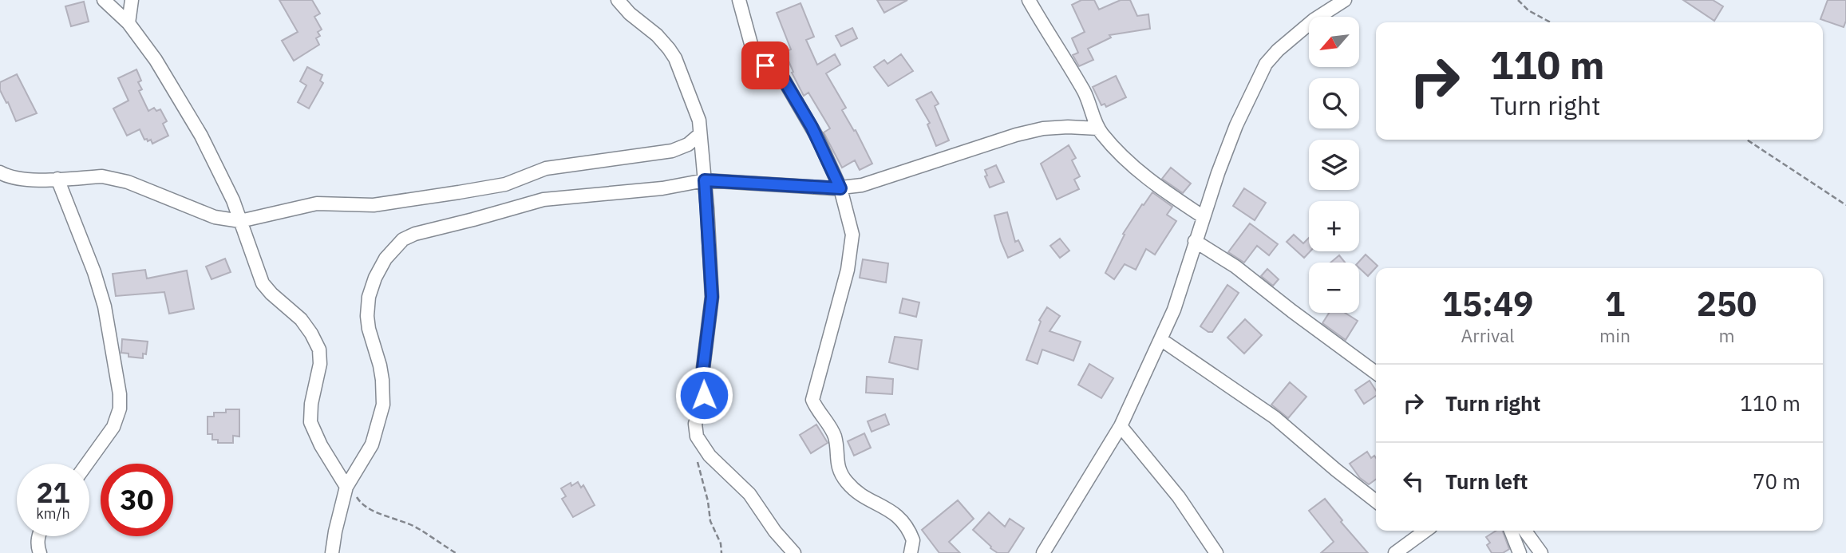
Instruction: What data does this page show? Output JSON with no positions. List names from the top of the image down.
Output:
{
  "north": "bottom left",
  "page": {
    "map_buttons": ["+", "−"],
    "turn": ["110 m", "Turn right"],
    "eta": [
      "15:49",
      "Arrival",
      "1",
      "min",
      "250",
      "m"
    ],
    "list": [
      {
        "name": "Turn right",
        "value": "110 m"
      },
      {
        "name": "Turn left",
        "value": "70 m"
      }
    ],
    "speed": "21 km/h",
    "limit": "30"
  }
}
